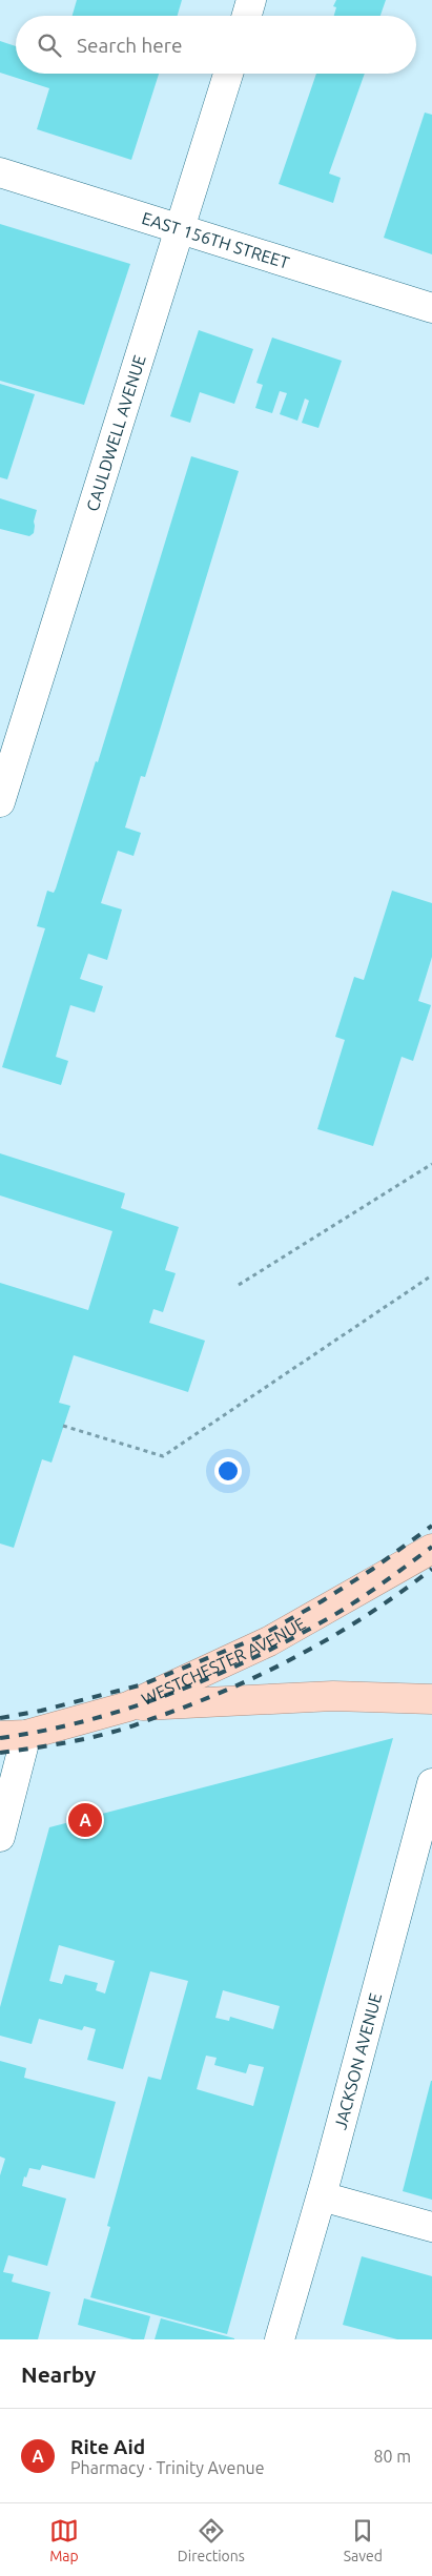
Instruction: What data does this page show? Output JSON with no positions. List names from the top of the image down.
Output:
{
  "streets": {
    "main road": ["WESTCHESTER AVENUE"],
    "street": ["EAST 156TH STREET", "CAULDWELL AVENUE", "JACKSON AVENUE"]
  },
  "crossings": [
    ["EAST 156TH STREET", "CAULDWELL AVENUE"]
  ],
  "page": {
    "search": "Search here",
    "pins": "A",
    "heading": "Nearby",
    "list": [
      {
        "mark": "A",
        "name": "Rite Aid",
        "note": "Pharmacy · Trinity Avenue",
        "value": "80 m"
      }
    ],
    "nav": ["Map", "Directions", "Saved"]
  }
}
